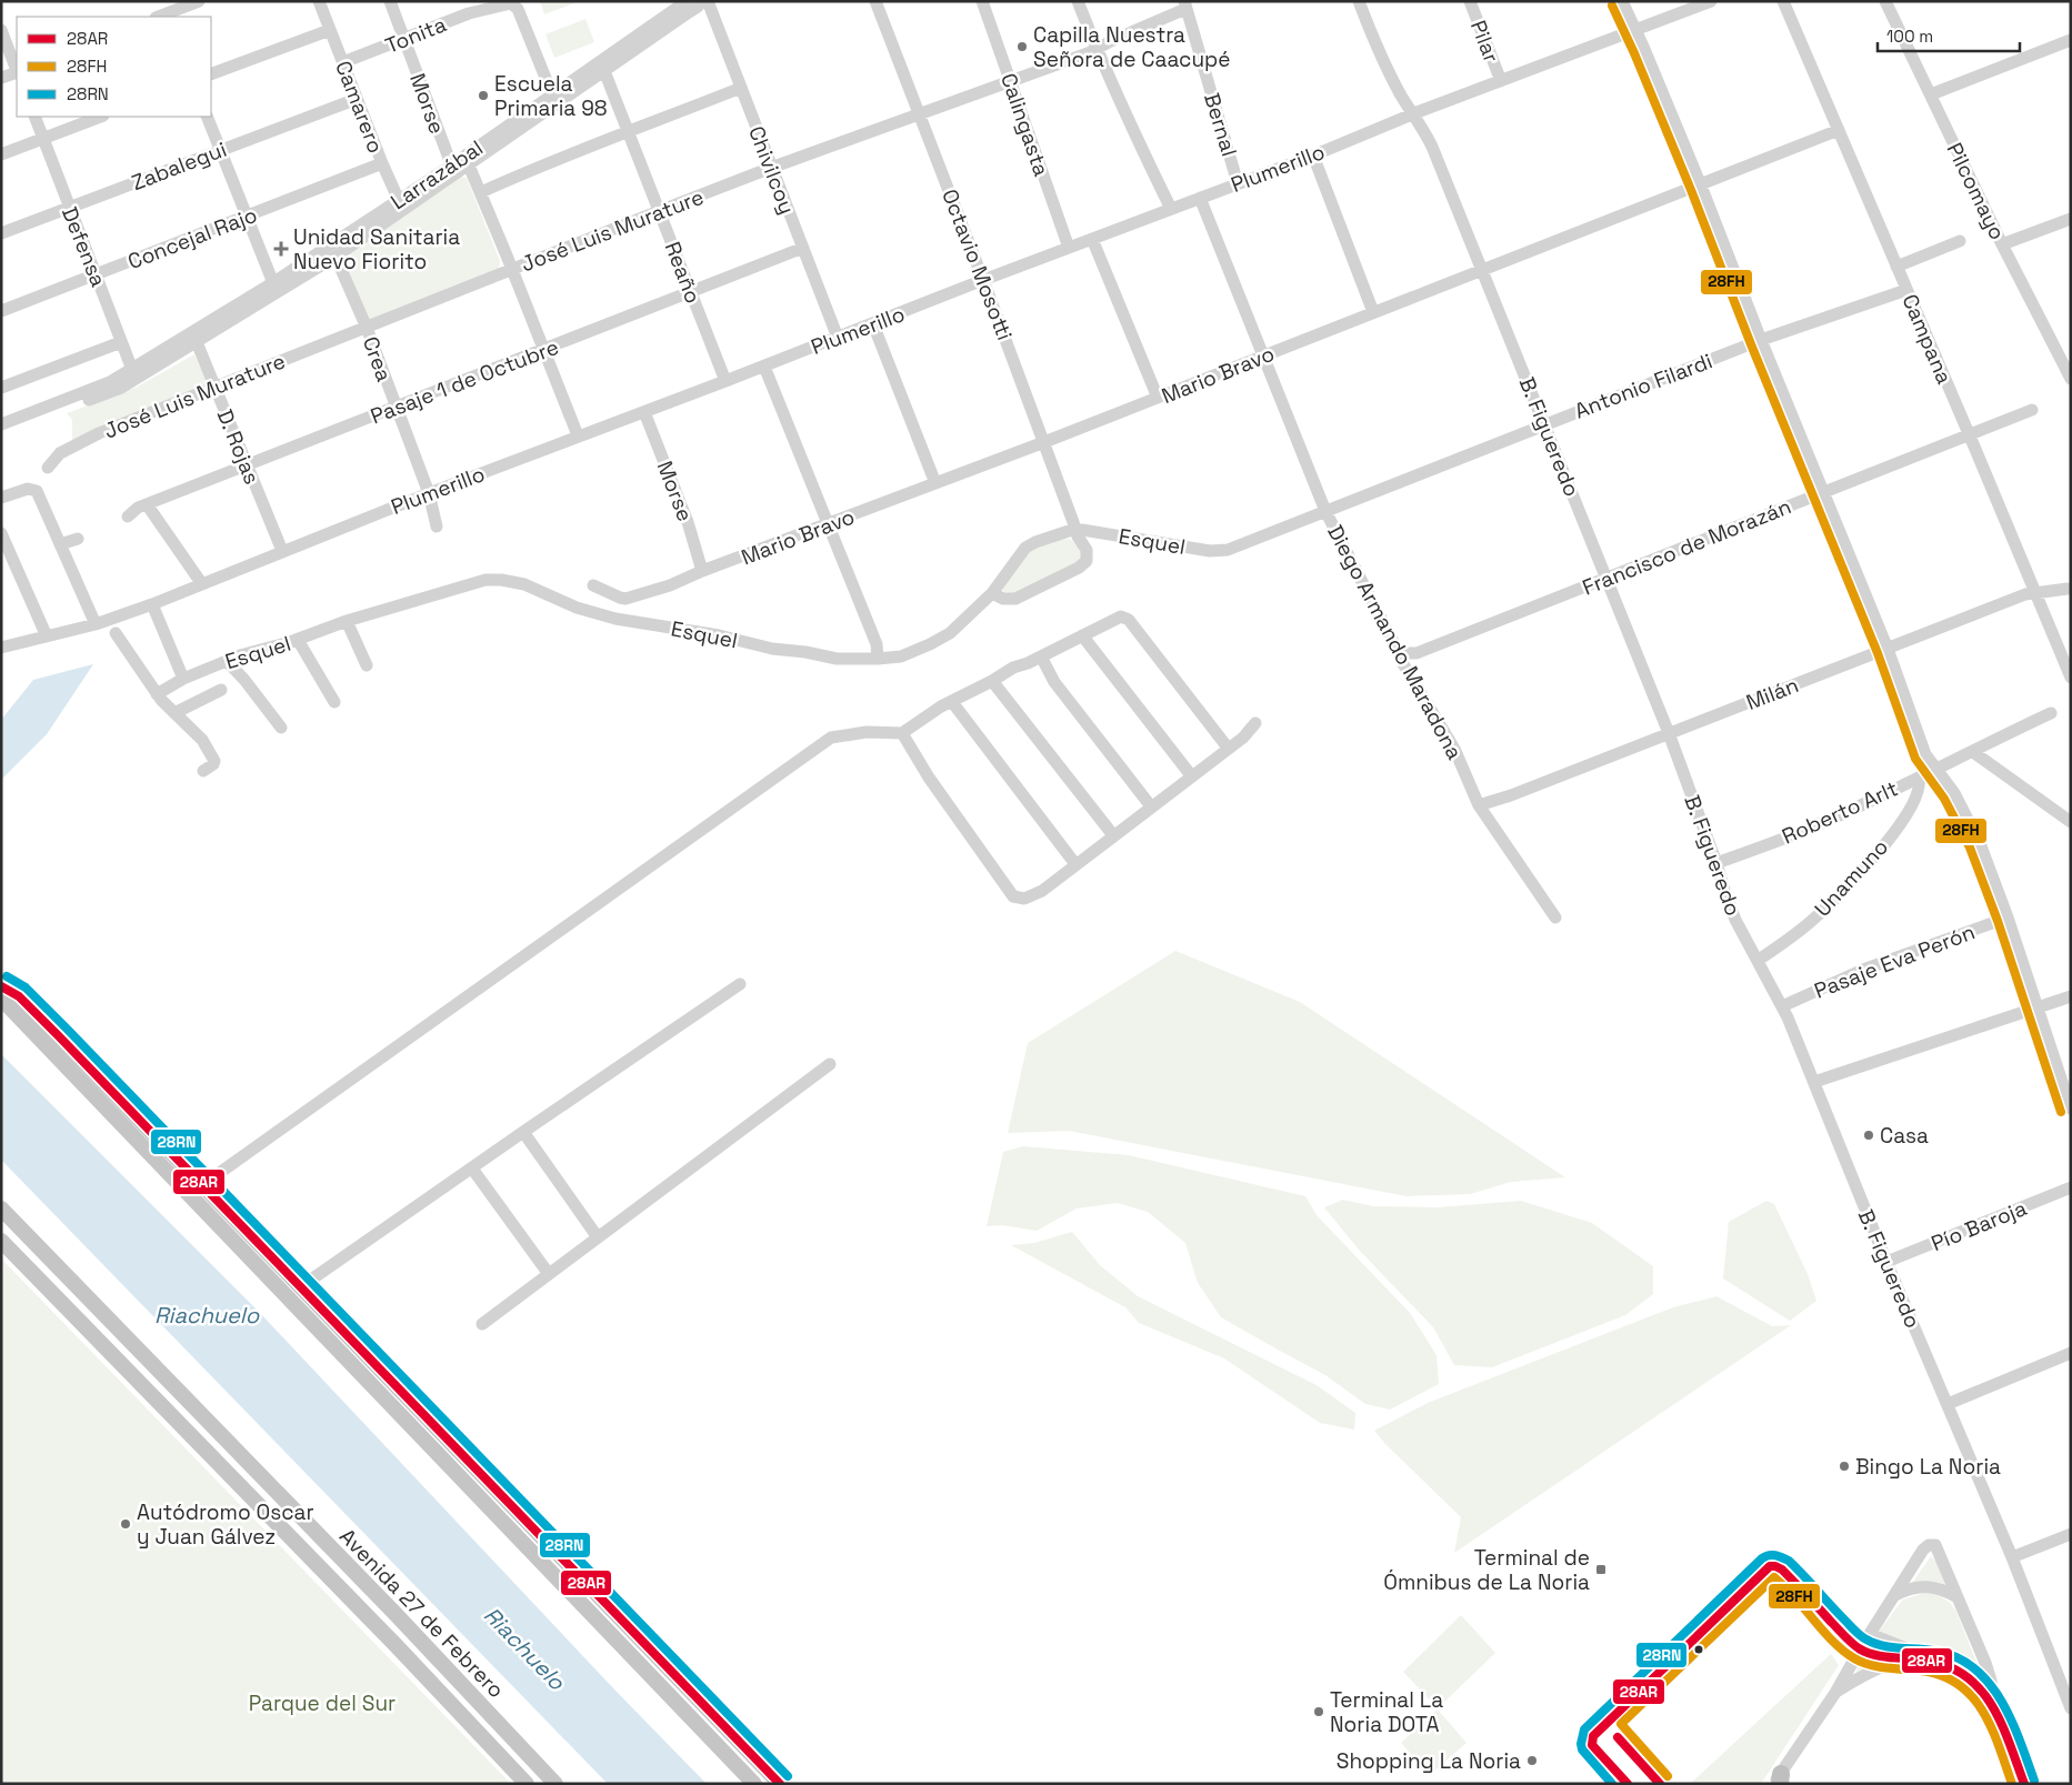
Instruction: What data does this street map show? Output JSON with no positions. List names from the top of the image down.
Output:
{
  "streets": {
    "main road": ["Avenida 27 de Febrero"],
    "street": [
      "Tonita",
      "Pilar",
      "Morse",
      "Camarero",
      "Calingasta",
      "Bernal",
      "Zabalegui",
      "Plumerillo",
      "Chivilcoy",
      "Larrazábal",
      "Pilcomayo",
      "José Luis Murature",
      "Concejal Rajo",
      "Defensa",
      "Octavio Mosotti",
      "Reaño",
      "Campana",
      "Crea",
      "Mario Bravo",
      "Pasaje 1 de Octubre",
      "Antonio Filardi",
      "B. Figueredo",
      "D. Rojas",
      "Esquel",
      "Francisco de Morazán",
      "Diego Armando Maradona",
      "Milán",
      "Roberto Arlt",
      "Unamuno",
      "Pasaje Eva Perón",
      "Pío Baroja"
    ]
  },
  "crossings": [
    ["Tonita", "Morse"],
    ["Tonita", "Camarero"],
    ["Tonita", "Larrazábal"],
    ["Pilar", "Plumerillo"],
    ["Morse", "Plumerillo"],
    ["Morse", "Larrazábal"],
    ["Morse", "Mario Bravo"],
    ["Camarero", "Zabalegui"],
    ["Camarero", "Larrazábal"],
    ["Camarero", "Concejal Rajo"],
    ["Calingasta", "Plumerillo"],
    ["Calingasta", "José Luis Murature"],
    ["Bernal", "Plumerillo"],
    ["Bernal", "José Luis Murature"],
    ["Zabalegui", "Defensa"],
    ["Plumerillo", "Chivilcoy"],
    ["Plumerillo", "Octavio Mosotti"],
    ["Plumerillo", "Reaño"],
    ["Plumerillo", "Crea"],
    ["Plumerillo", "B. Figueredo"],
    ["Plumerillo", "D. Rojas"],
    ["Plumerillo", "Diego Armando Maradona"],
    ["Chivilcoy", "José Luis Murature"],
    ["Chivilcoy", "Pasaje 1 de Octubre"],
    ["Larrazábal", "Defensa"],
    ["Larrazábal", "Reaño"],
    ["Larrazábal", "Crea"],
    ["Larrazábal", "D. Rojas"],
    ["José Luis Murature", "Octavio Mosotti"],
    ["José Luis Murature", "Reaño"],
    ["José Luis Murature", "Crea"],
    ["José Luis Murature", "D. Rojas"],
    ["Concejal Rajo", "Defensa"],
    ["Octavio Mosotti", "Mario Bravo"],
    ["Octavio Mosotti", "Esquel"],
    ["Reaño", "Pasaje 1 de Octubre"],
    ["Campana", "Mario Bravo"],
    ["Campana", "Antonio Filardi"],
    ["Campana", "Francisco de Morazán"],
    ["Campana", "Milán"],
    ["Crea", "Pasaje 1 de Octubre"],
    ["Mario Bravo", "B. Figueredo"],
    ["Mario Bravo", "Diego Armando Maradona"],
    ["Pasaje 1 de Octubre", "D. Rojas"],
    ["Antonio Filardi", "B. Figueredo"],
    ["Antonio Filardi", "Esquel"],
    ["Antonio Filardi", "Diego Armando Maradona"],
    ["B. Figueredo", "Francisco de Morazán"],
    ["B. Figueredo", "Milán"],
    ["B. Figueredo", "Roberto Arlt"],
    ["B. Figueredo", "Unamuno"],
    ["B. Figueredo", "Pasaje Eva Perón"],
    ["B. Figueredo", "Pío Baroja"],
    ["Francisco de Morazán", "Diego Armando Maradona"],
    ["Diego Armando Maradona", "Milán"],
    ["Roberto Arlt", "Unamuno"]
  ],
  "water": ["Riachuelo"],
  "parks": ["Parque del Sur"],
  "places": {
    "other": [
      "Capilla Nuestra Señora de Caacupé",
      "Escuela Primaria 98",
      "Casa",
      "Bingo La Noria",
      "Autódromo Oscar y Juan Gálvez",
      "Terminal La Noria DOTA",
      "Shopping La Noria"
    ],
    "health": ["Unidad Sanitaria Nuevo Fiorito"],
    "transit": ["Terminal de Ómnibus de La Noria"]
  },
  "lines": ["transit line 28FH", "transit line 28RN", "transit line 28AR"],
  "legend": ["28AR", "28FH", "28RN"],
  "scale_bar": "100 m"
}
